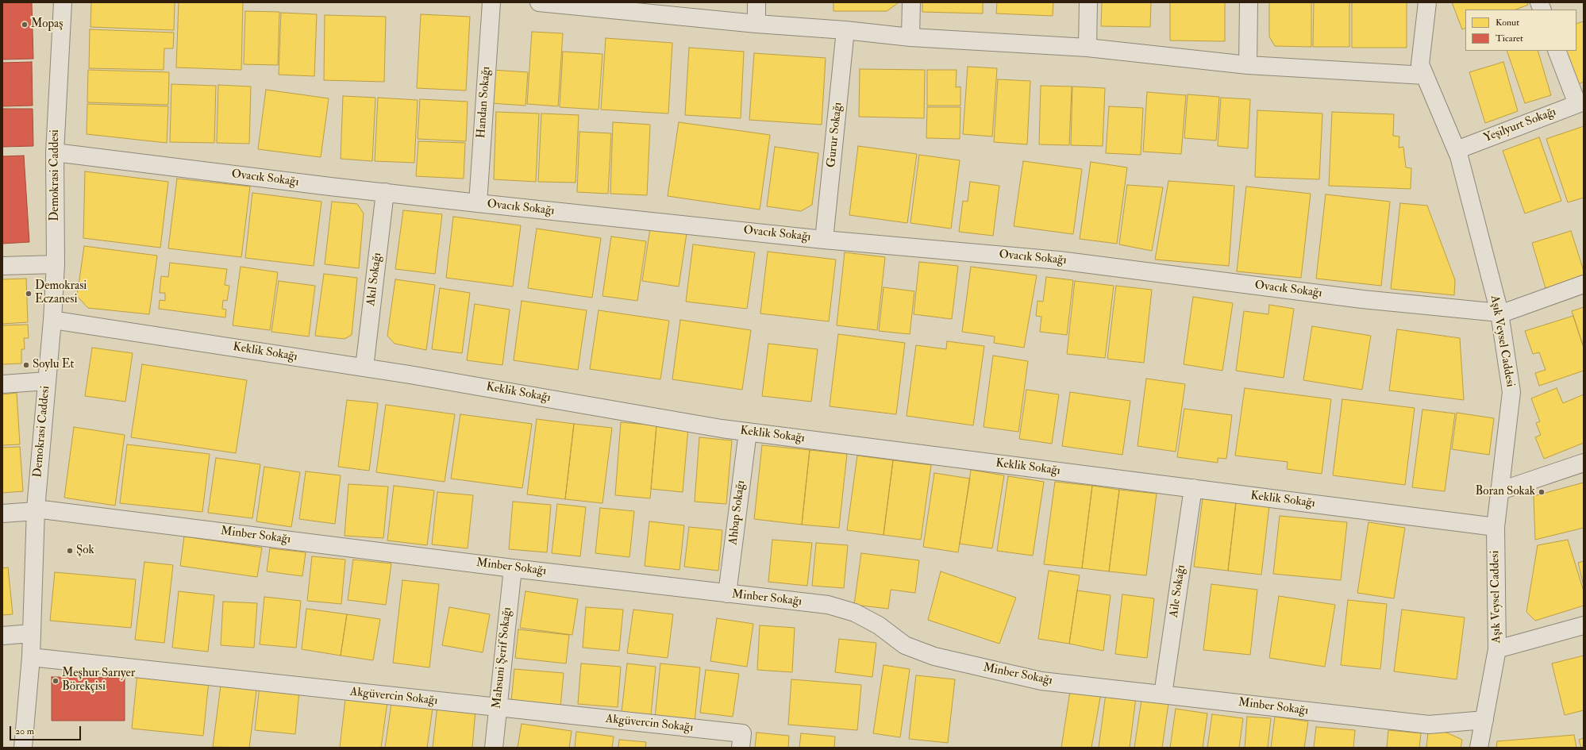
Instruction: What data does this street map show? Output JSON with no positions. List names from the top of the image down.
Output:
{
  "streets": {
    "street": [
      "Handan Sokağı",
      "Yeşilyurt Sokağı",
      "Gurur Sokağı",
      "Demokrasi Caddesi",
      "Ovacık Sokağı",
      "Akıl Sokağı",
      "Aşık Veysel Caddesi",
      "Keklik Sokağı",
      "Ahbap Sokağı",
      "Minber Sokağı",
      "Aile Sokağı",
      "Mahsuni Şerif Sokağı",
      "Akgüvercin Sokağı"
    ]
  },
  "crossings": [
    ["Handan Sokağı", "Ovacık Sokağı"],
    ["Yeşilyurt Sokağı", "Aşık Veysel Caddesi"],
    ["Gurur Sokağı", "Ovacık Sokağı"],
    ["Demokrasi Caddesi", "Ovacık Sokağı"],
    ["Demokrasi Caddesi", "Keklik Sokağı"],
    ["Demokrasi Caddesi", "Minber Sokağı"],
    ["Demokrasi Caddesi", "Akgüvercin Sokağı"],
    ["Ovacık Sokağı", "Akıl Sokağı"],
    ["Ovacık Sokağı", "Aşık Veysel Caddesi"],
    ["Akıl Sokağı", "Keklik Sokağı"],
    ["Aşık Veysel Caddesi", "Keklik Sokağı"],
    ["Aşık Veysel Caddesi", "Minber Sokağı"],
    ["Keklik Sokağı", "Ahbap Sokağı"],
    ["Keklik Sokağı", "Aile Sokağı"],
    ["Ahbap Sokağı", "Minber Sokağı"],
    ["Minber Sokağı", "Aile Sokağı"],
    ["Minber Sokağı", "Mahsuni Şerif Sokağı"],
    ["Mahsuni Şerif Sokağı", "Akgüvercin Sokağı"]
  ],
  "places": [
    "Mopaş",
    "Demokrasi Eczanesi",
    "Soylu Et",
    "Boran Sokak",
    "Şok",
    "Meşhur Sarıyer Börekçisi"
  ],
  "legend": ["Konut", "Ticaret"],
  "scale_bar": "20 m"
}
